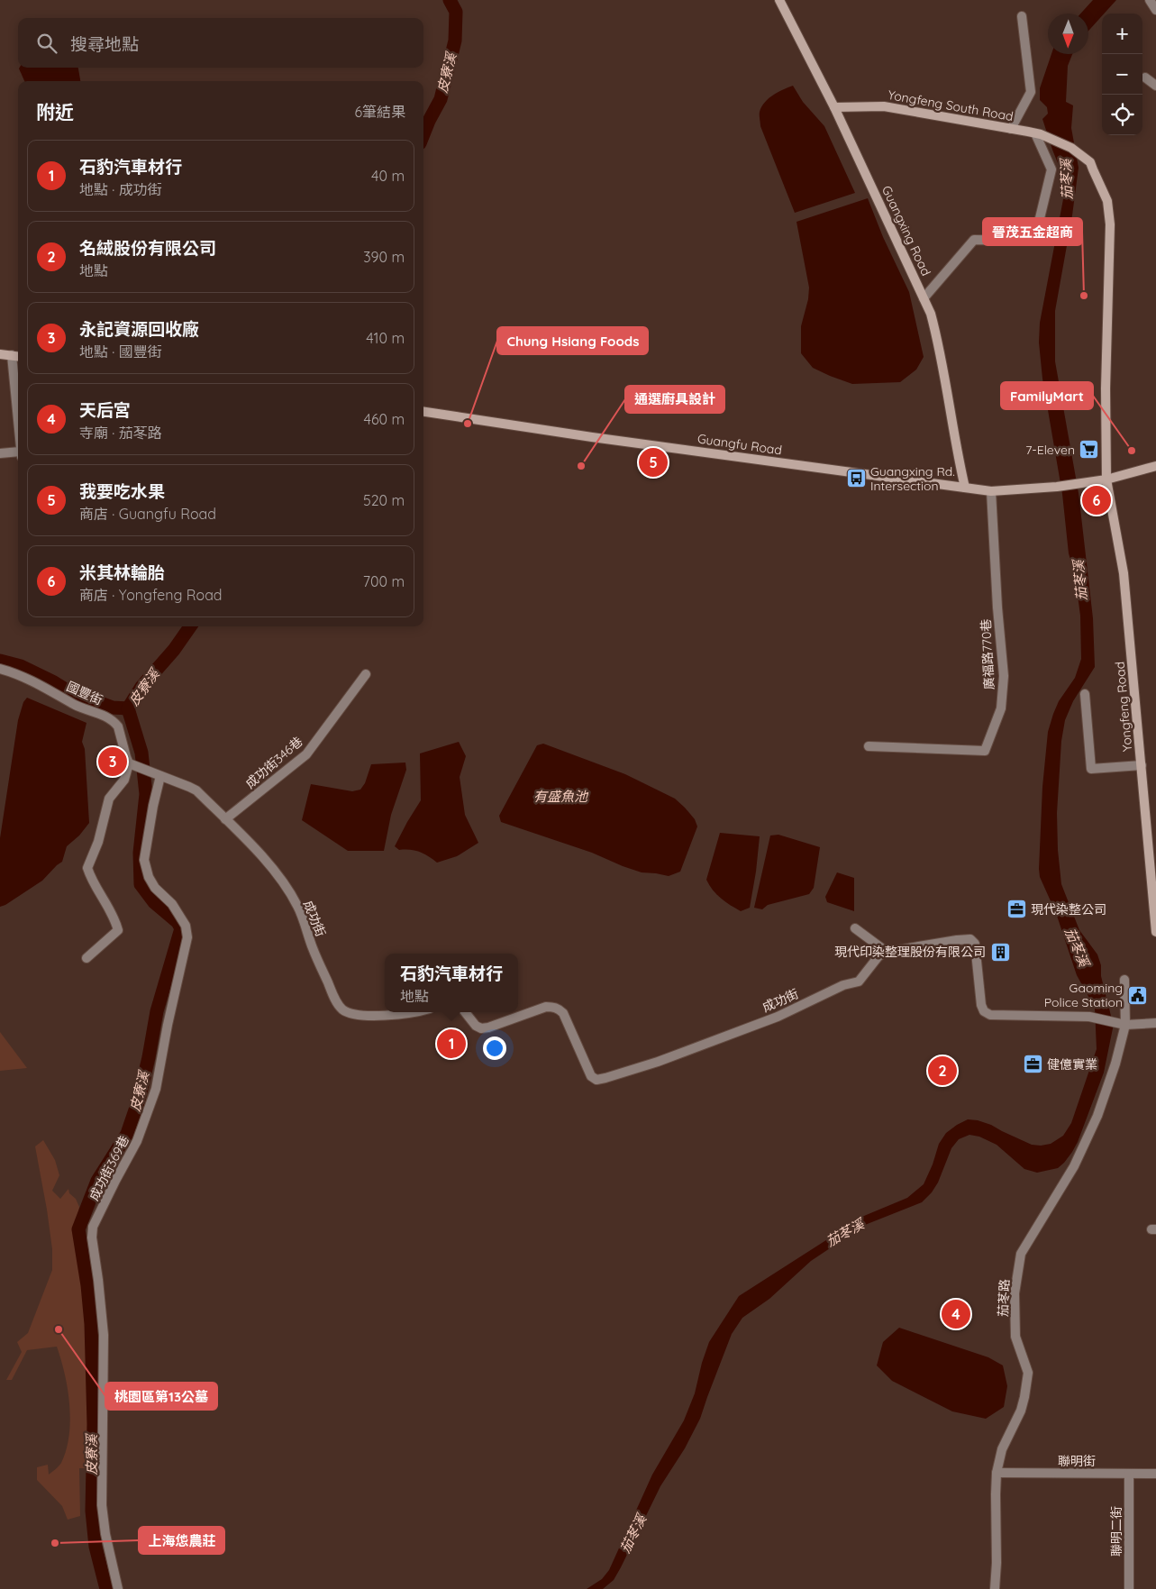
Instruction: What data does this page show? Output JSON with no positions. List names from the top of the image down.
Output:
{
  "streets": {
    "street": [
      "Yongfeng South Road",
      "Guangxing Road",
      "Guangfu Road",
      "廣福路770巷",
      "國豐街",
      "Yongfeng Road",
      "成功街346巷",
      "成功街",
      "成功街369巷",
      "茄苳路",
      "聯明街",
      "聯明二街"
    ]
  },
  "crossings": [
    ["Yongfeng South Road", "Guangxing Road"],
    ["Yongfeng South Road", "Guangfu Road"],
    ["Yongfeng South Road", "Yongfeng Road"],
    ["Guangxing Road", "Guangfu Road"],
    ["Guangfu Road", "廣福路770巷"],
    ["Guangfu Road", "Yongfeng Road"],
    ["國豐街", "成功街"],
    ["成功街346巷", "成功街"],
    ["成功街", "成功街369巷"],
    ["茄苳路", "聯明街"],
    ["聯明街", "聯明二街"]
  ],
  "water": ["皮寮溪", "茄苳溪", "有盛魚池"],
  "places": {
    "other": [
      "晉茂五金超商",
      "Chung Hsiang Foods",
      "FamilyMart",
      "通選廚具設計",
      "桃園區第13公墓",
      "上海怹農莊"
    ],
    "supermarket": ["7-Eleven"],
    "bus stop": ["Guangxing Rd. Intersection"],
    "office": ["現代染整公司", "健億實業"],
    "building": ["現代印染整理股份有限公司"],
    "public building": ["Gaoming Police Station"]
  },
  "north": "bottom",
  "page": {
    "map_buttons": ["+", "−"],
    "search": "搜尋地點",
    "heading": ["附近", "6筆結果"],
    "list": [
      {
        "mark": "1",
        "name": "石豹汽車材行",
        "note": "地點 · 成功街",
        "value": "40 m"
      },
      {
        "mark": "2",
        "name": "名絨股份有限公司",
        "note": "地點",
        "value": "390 m"
      },
      {
        "mark": "3",
        "name": "永記資源回收廠",
        "note": "地點 · 國豐街",
        "value": "410 m"
      },
      {
        "mark": "4",
        "name": "天后宮",
        "note": "寺廟 · 茄苳路",
        "value": "460 m"
      },
      {
        "mark": "5",
        "name": "我要吃水果",
        "note": "商店 · Guangfu Road",
        "value": "520 m"
      },
      {
        "mark": "6",
        "name": "米其林輪胎",
        "note": "商店 · Yongfeng Road",
        "value": "700 m"
      }
    ],
    "pins": [
      "5",
      "6",
      "3",
      "1",
      "2",
      "4"
    ],
    "popup": ["石豹汽車材行", "地點"]
  }
}
